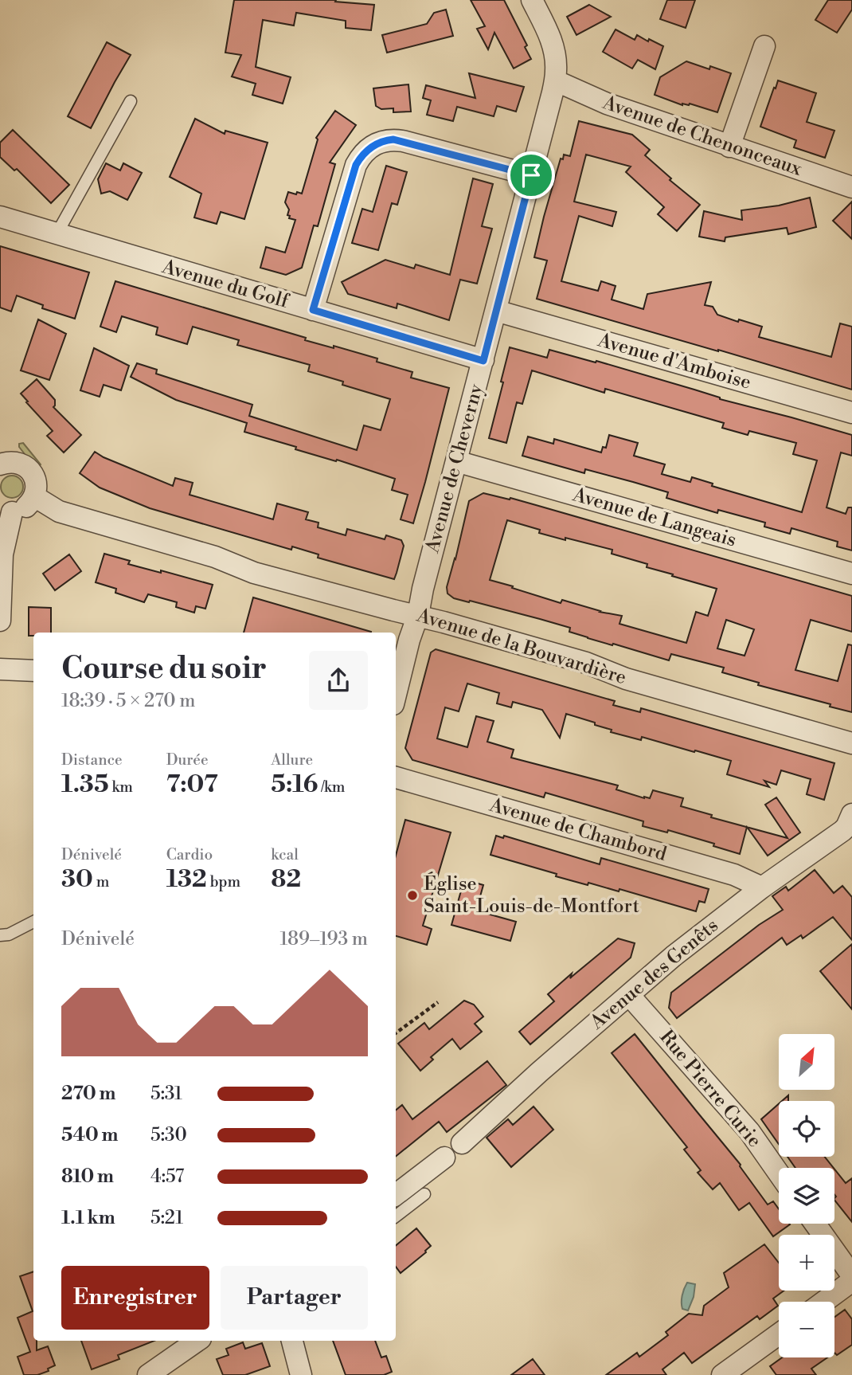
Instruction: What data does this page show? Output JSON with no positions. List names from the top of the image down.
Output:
{
  "streets": {
    "street": [
      "Avenue de Chenonceaux",
      "Avenue du Golf",
      "Avenue d'Amboise",
      "Avenue de Cheverny",
      "Avenue de Langeais",
      "Avenue de la Bouvardière",
      "Avenue de Chambord",
      "Avenue des Genêts",
      "Rue Pierre Curie"
    ]
  },
  "crossings": [
    ["Avenue de Chenonceaux", "Avenue de Cheverny"],
    ["Avenue du Golf", "Avenue de Cheverny"],
    ["Avenue d'Amboise", "Avenue de Cheverny"],
    ["Avenue de Cheverny", "Avenue de Langeais"],
    ["Avenue de Cheverny", "Avenue de la Bouvardière"],
    ["Avenue de Chambord", "Avenue des Genêts"],
    ["Avenue des Genêts", "Rue Pierre Curie"]
  ],
  "places": ["Église Saint-Louis-de-Montfort"],
  "north": "top right",
  "page": {
    "heading": ["Course du soir", "18:39 · 5 × 270 m"],
    "stats": [
      ["Distance", "1.35 km"],
      ["Durée", "7:07"],
      ["Allure", "5:16 /km"],
      ["Dénivelé", "30 m"],
      ["Cardio", "132 bpm"],
      ["kcal", "82"]
    ],
    "chart": ["Dénivelé", "189–193 m"],
    "map_buttons": ["+", "−"],
    "list": [
      {
        "name": "270 m",
        "note": "5:31"
      },
      {
        "name": "540 m",
        "note": "5:30"
      },
      {
        "name": "810 m",
        "note": "4:57"
      },
      {
        "name": "1.1 km",
        "note": "5:21"
      }
    ],
    "buttons": ["Enregistrer", "Partager"]
  }
}
